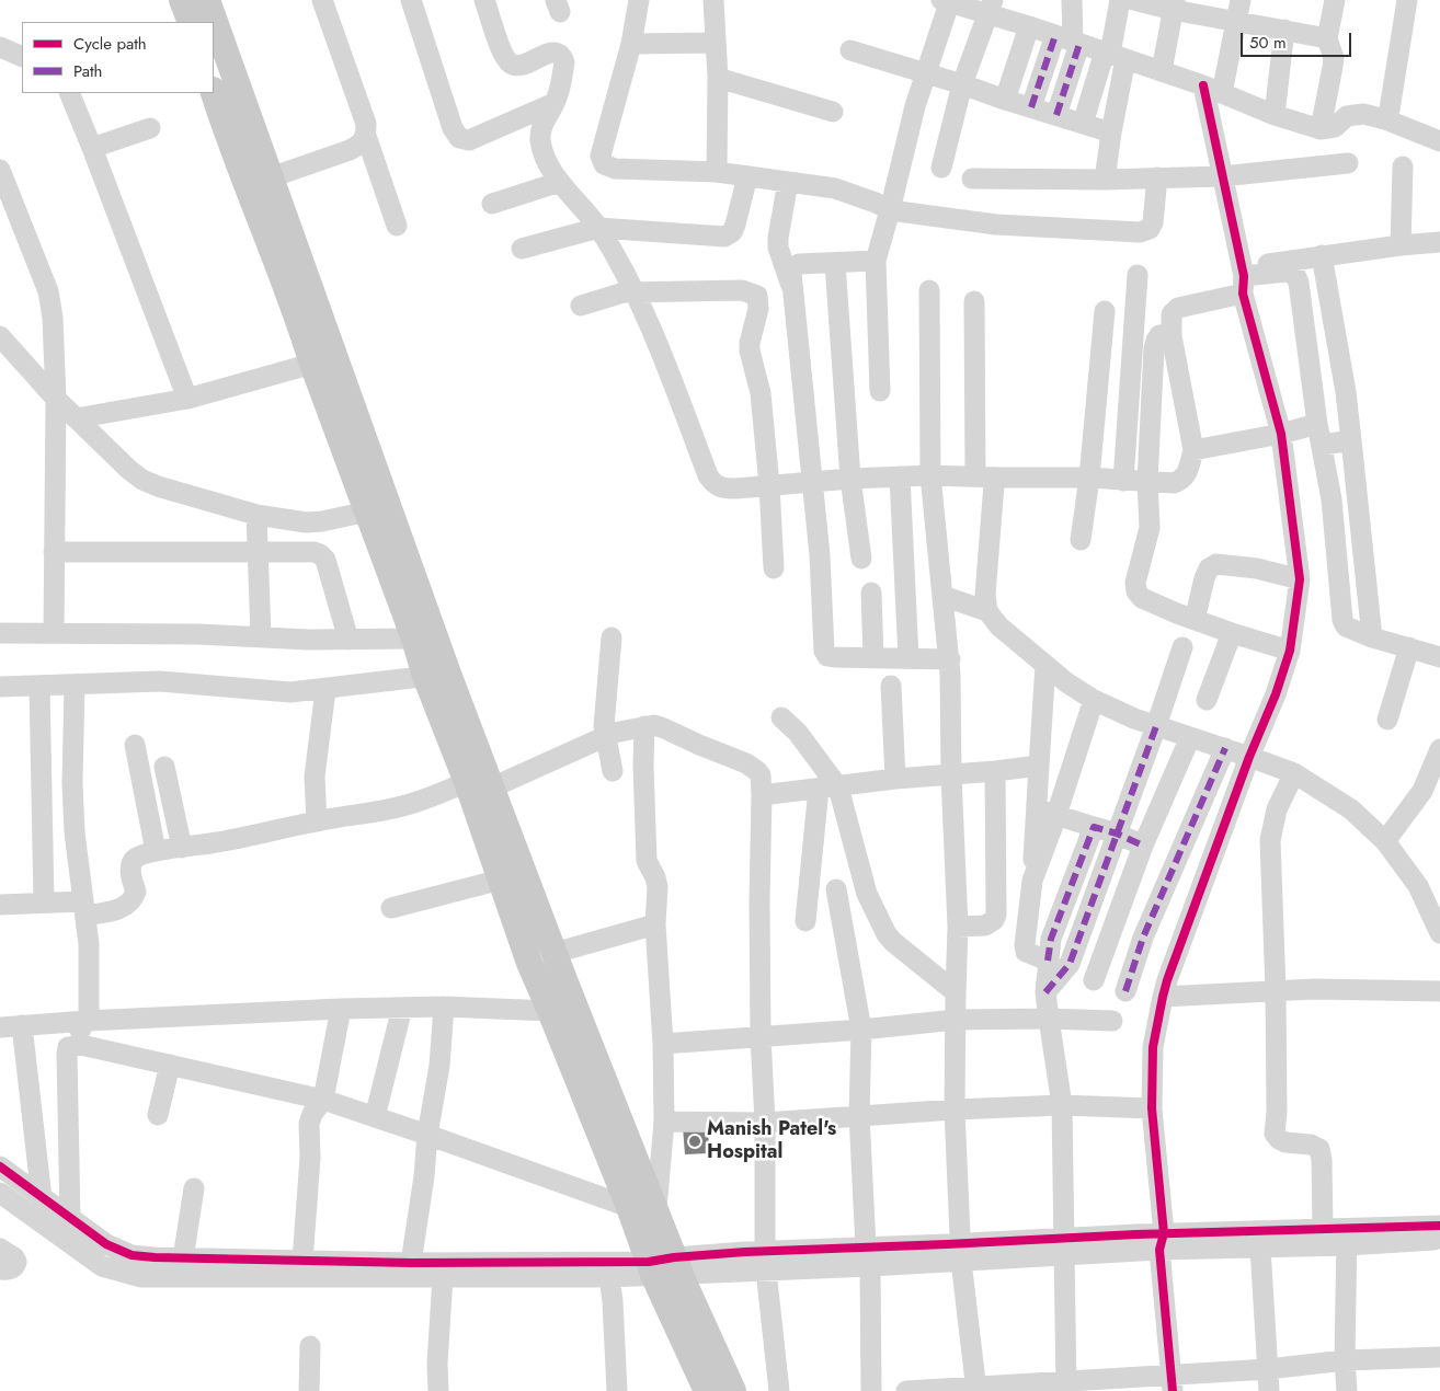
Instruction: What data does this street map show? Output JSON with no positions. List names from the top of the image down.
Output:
{
  "places": ["Manish Patel's Hospital"],
  "legend": ["Cycle path", "Path"],
  "scale_bar": "50 m"
}
